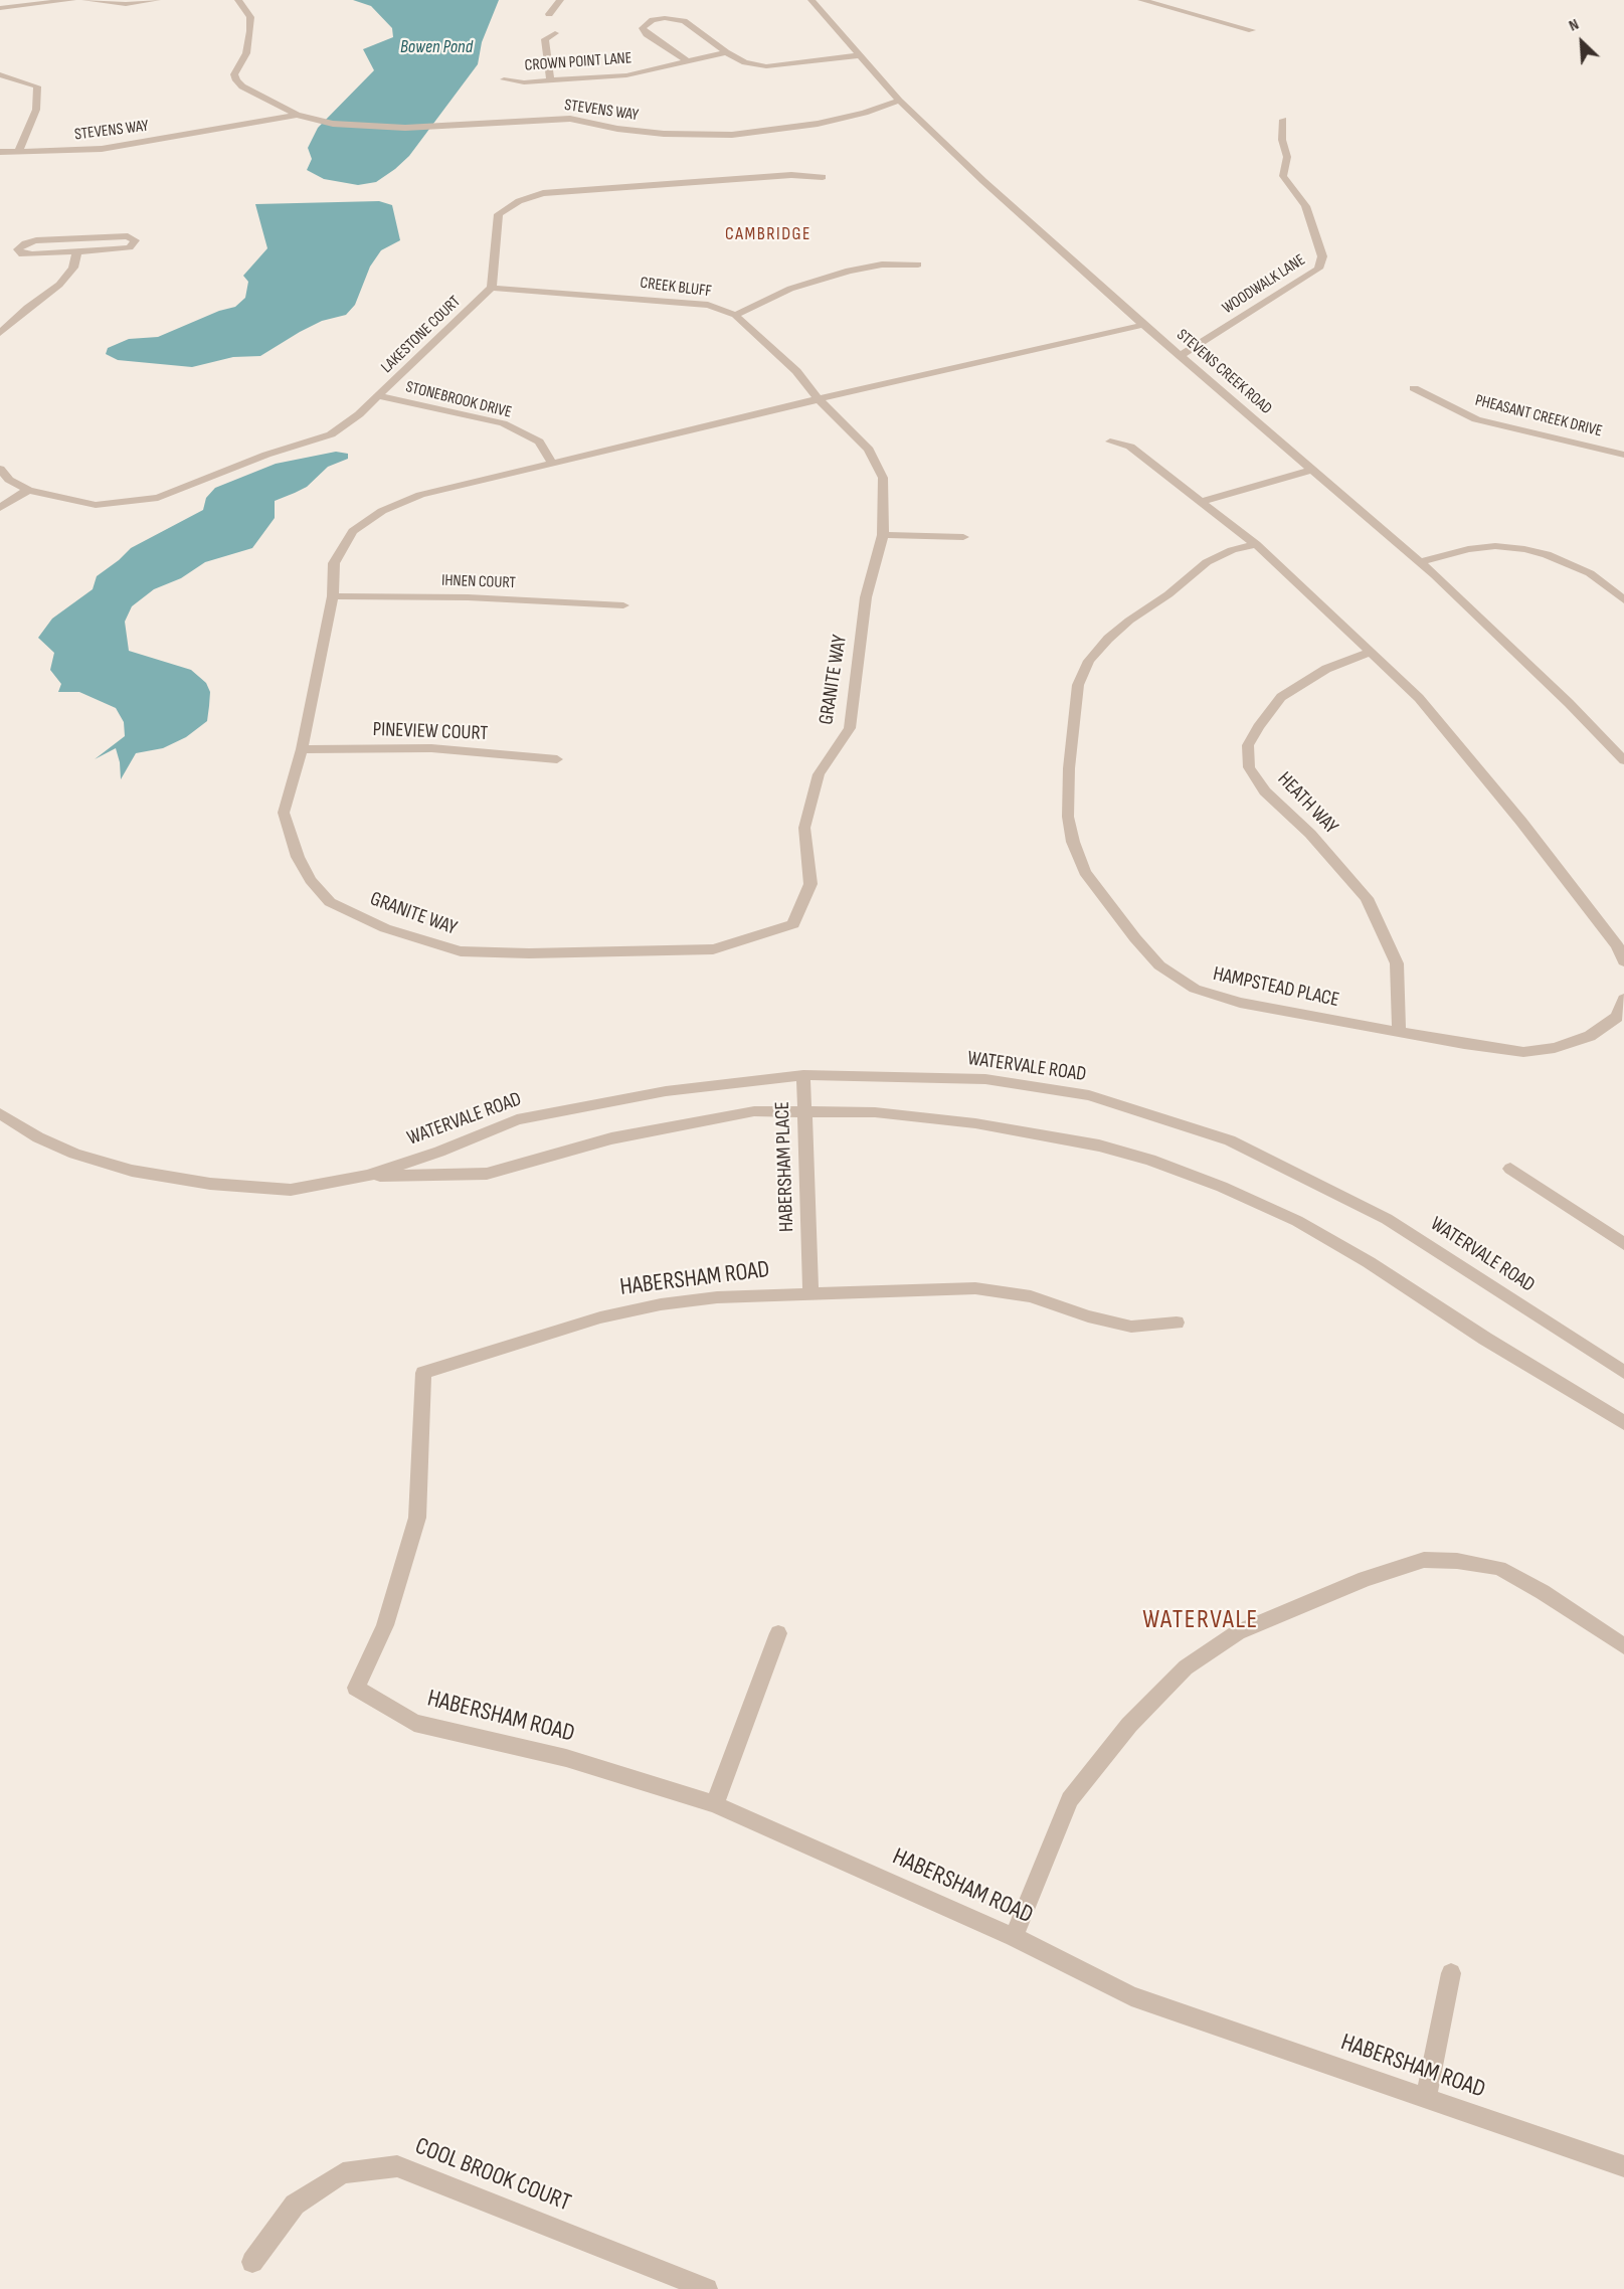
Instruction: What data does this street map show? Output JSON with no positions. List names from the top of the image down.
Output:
{
  "streets": {
    "street": [
      "CROWN POINT LANE",
      "STEVENS WAY",
      "WOODWALK LANE",
      "CREEK BLUFF",
      "LAKESTONE COURT",
      "STEVENS CREEK ROAD",
      "STONEBROOK DRIVE",
      "PHEASANT CREEK DRIVE",
      "IHNEN COURT",
      "GRANITE WAY",
      "PINEVIEW COURT",
      "HEATH WAY",
      "HAMPSTEAD PLACE",
      "WATERVALE ROAD",
      "HABERSHAM PLACE",
      "HABERSHAM ROAD",
      "COOL BROOK COURT"
    ]
  },
  "crossings": [
    ["STEVENS WAY", "STEVENS CREEK ROAD"],
    ["WOODWALK LANE", "STEVENS CREEK ROAD"],
    ["CREEK BLUFF", "LAKESTONE COURT"],
    ["CREEK BLUFF", "GRANITE WAY"],
    ["LAKESTONE COURT", "STONEBROOK DRIVE"],
    ["STEVENS CREEK ROAD", "GRANITE WAY"],
    ["STONEBROOK DRIVE", "GRANITE WAY"],
    ["IHNEN COURT", "GRANITE WAY"],
    ["GRANITE WAY", "PINEVIEW COURT"],
    ["HEATH WAY", "HAMPSTEAD PLACE"],
    ["WATERVALE ROAD", "HABERSHAM PLACE"],
    ["HABERSHAM PLACE", "HABERSHAM ROAD"]
  ],
  "districts": ["CAMBRIDGE", "WATERVALE"],
  "water": ["Bowen Pond"],
  "north": "top left"
}
